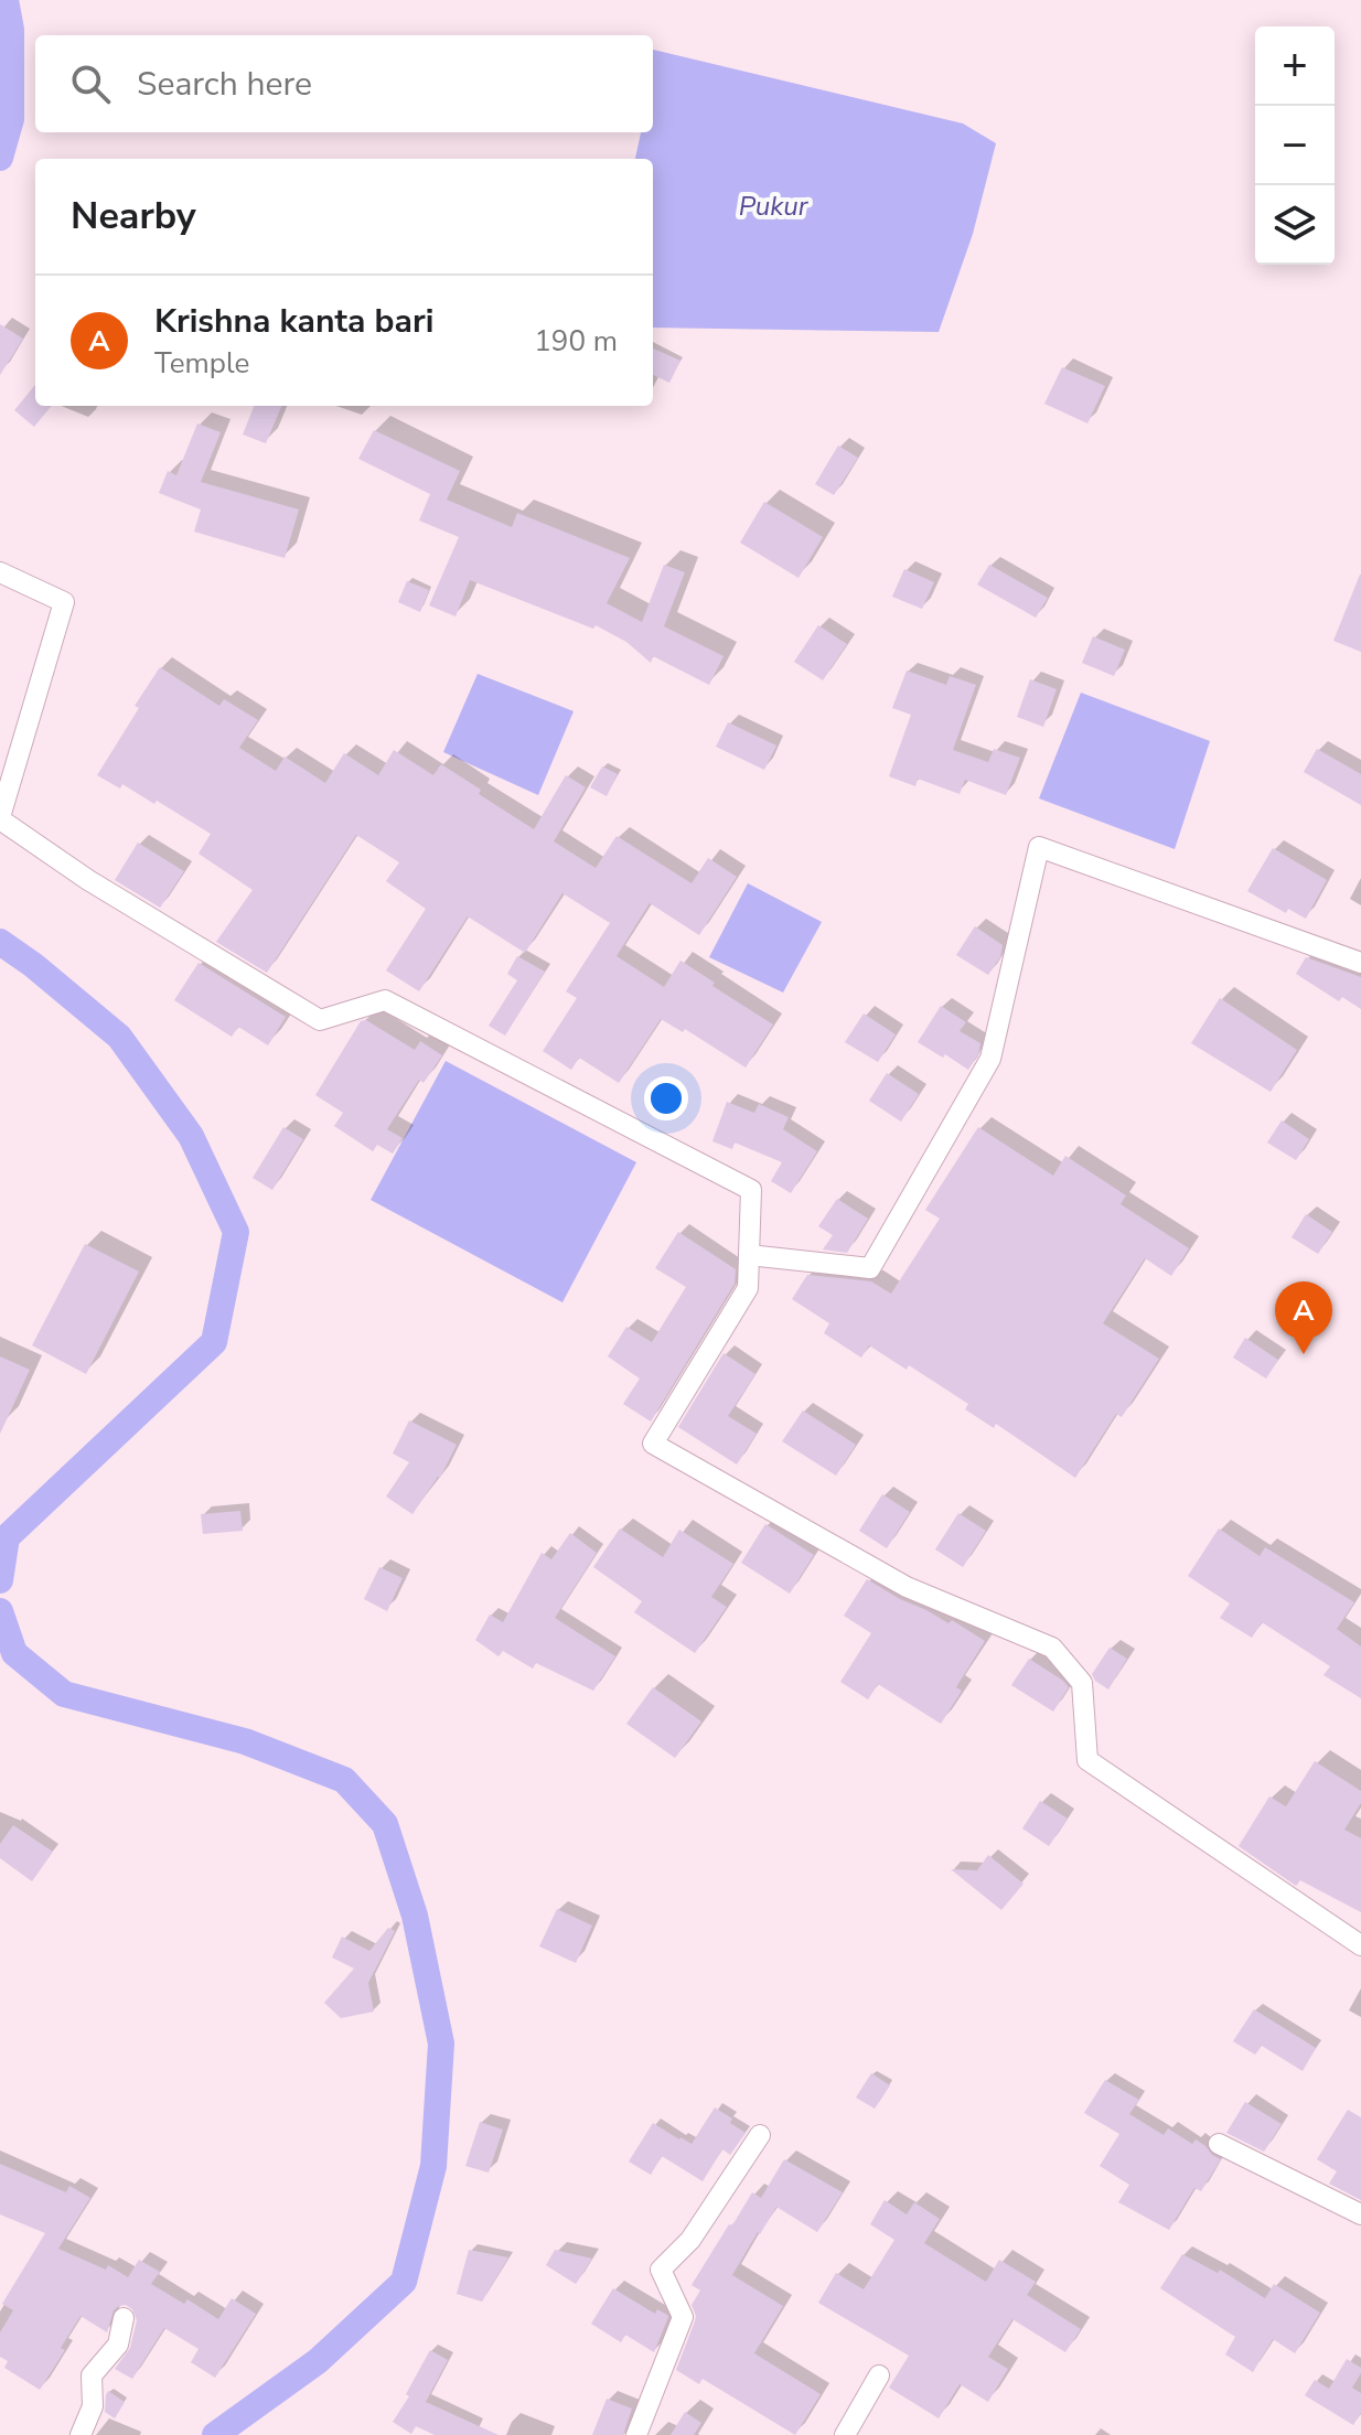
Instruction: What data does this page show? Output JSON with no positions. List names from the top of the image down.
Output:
{
  "water": ["Pukur"],
  "page": {
    "map_buttons": ["+", "−"],
    "search": "Search here",
    "heading": "Nearby",
    "list": [
      {
        "mark": "A",
        "name": "Krishna kanta bari",
        "note": "Temple",
        "value": "190 m"
      }
    ],
    "pins": "A"
  }
}
